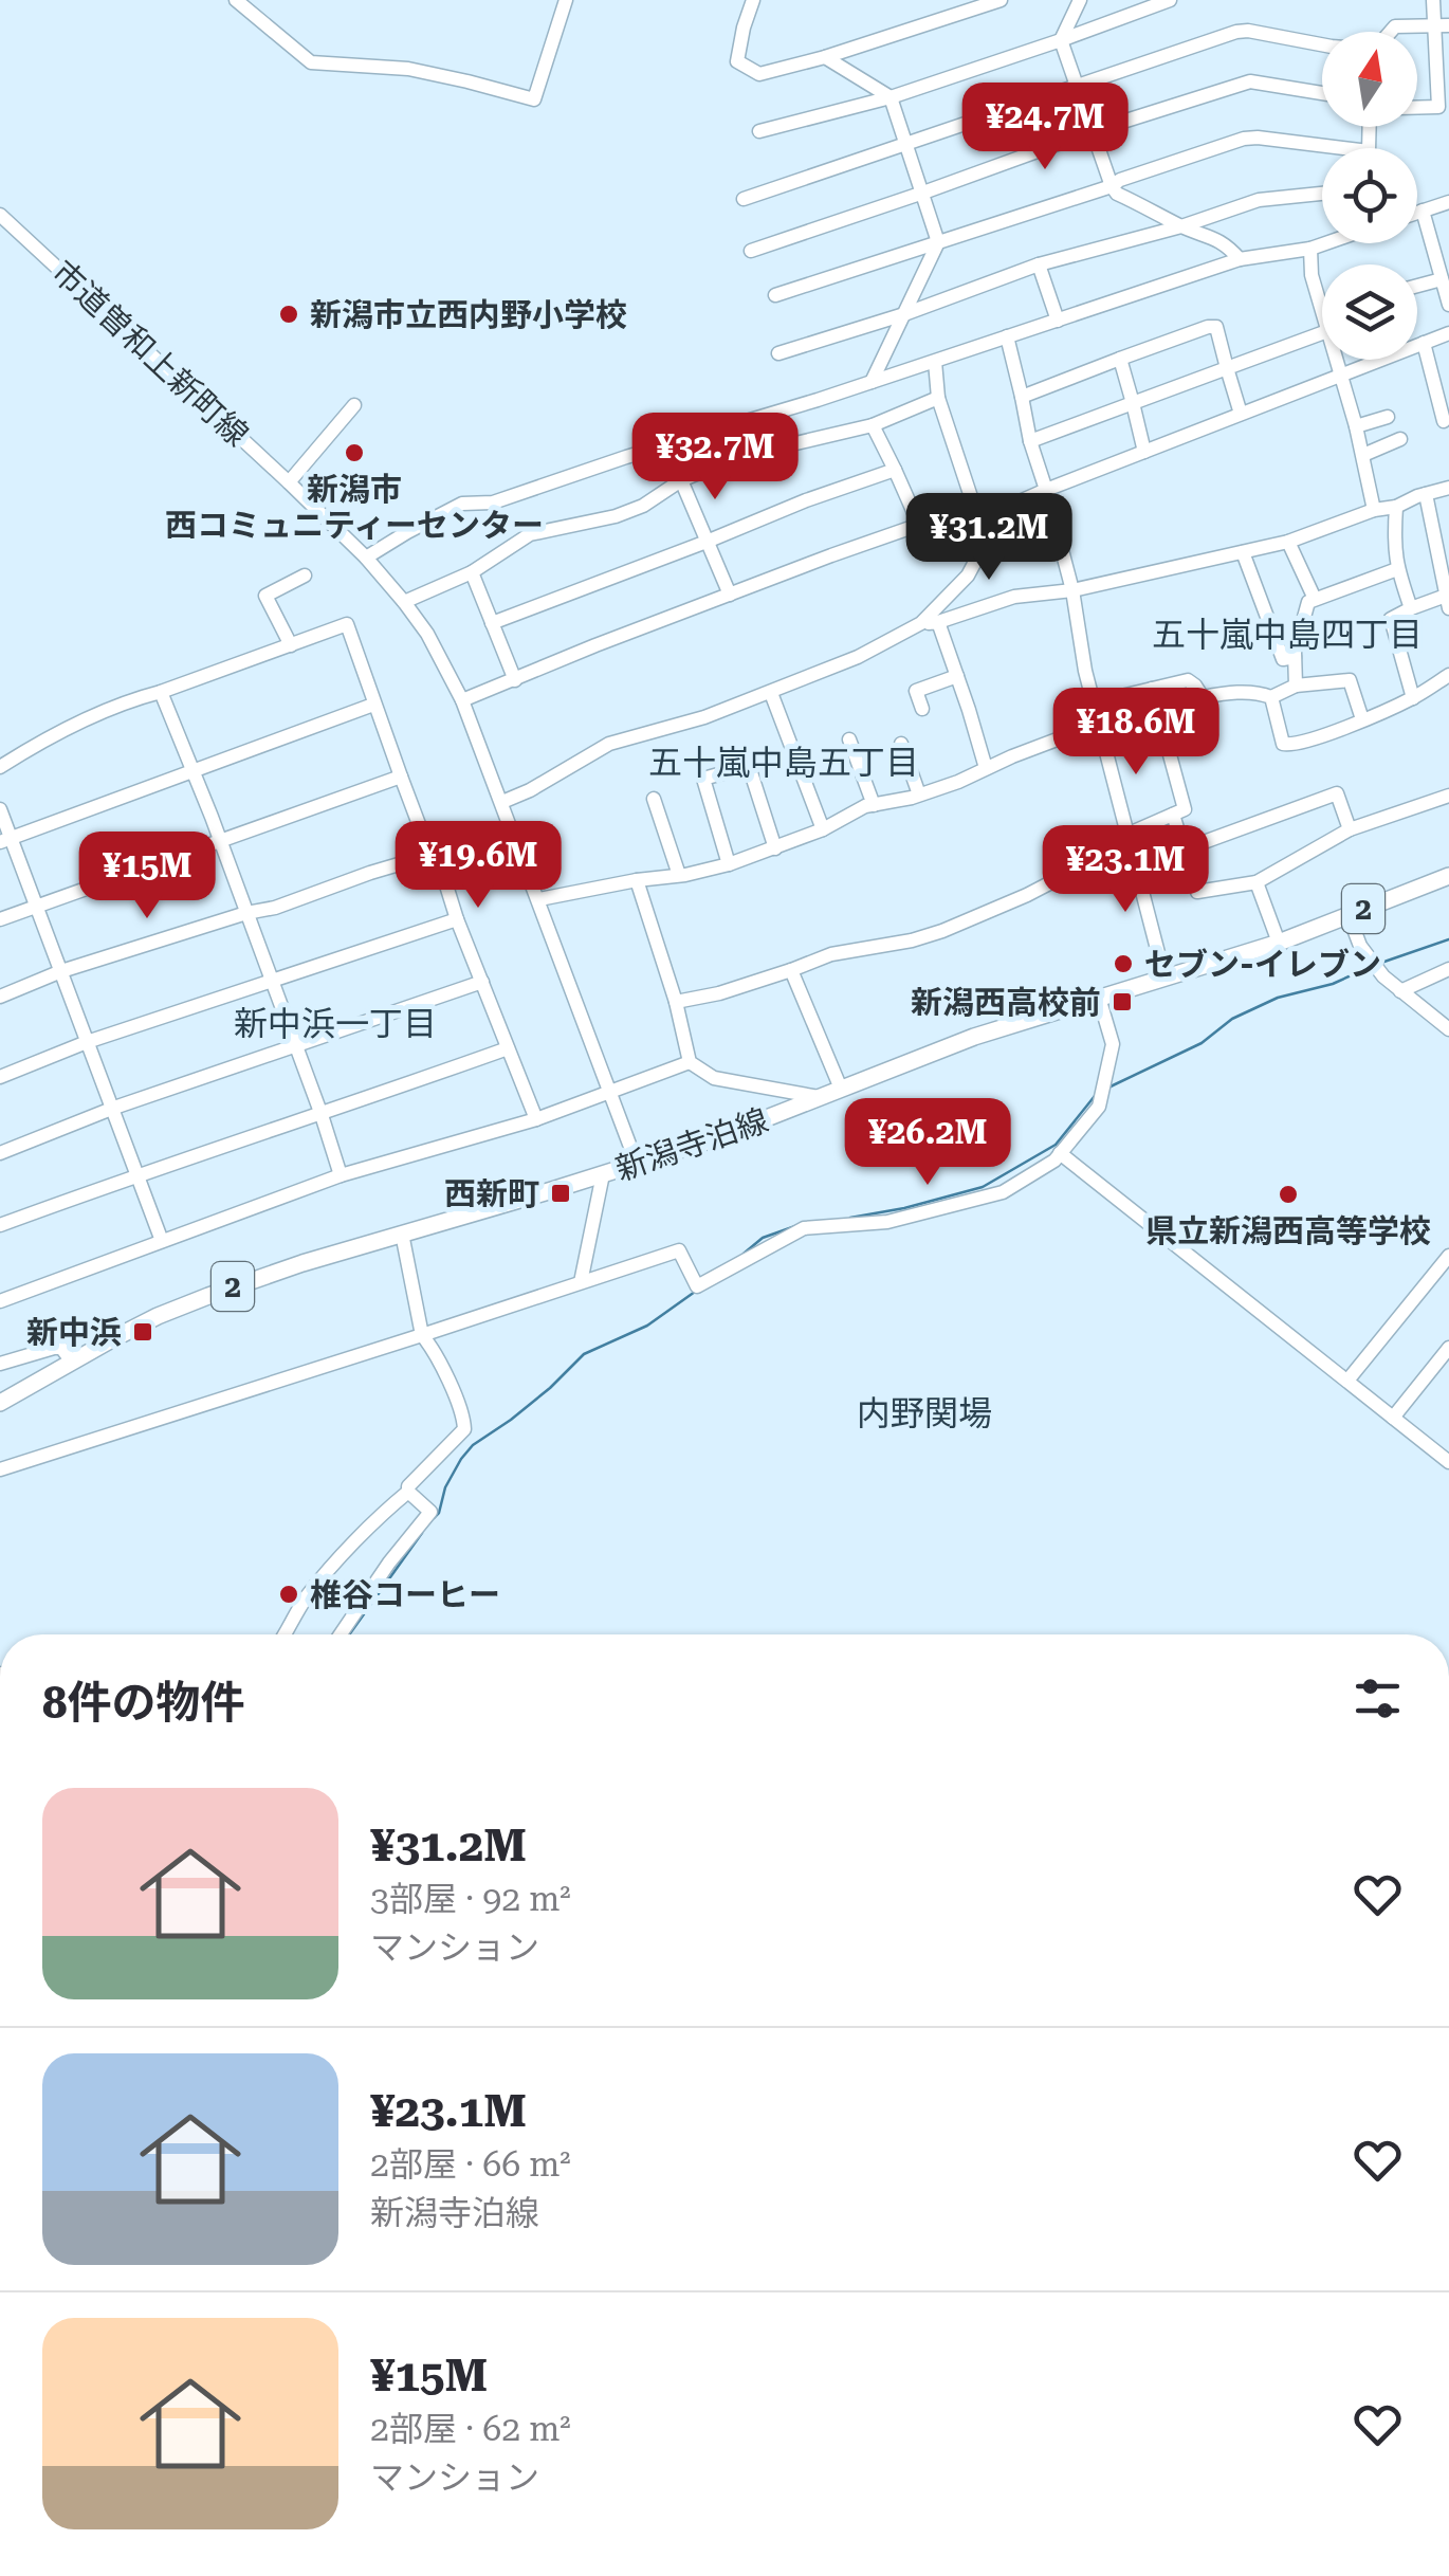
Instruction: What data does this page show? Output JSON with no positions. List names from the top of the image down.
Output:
{
  "streets": {
    "main road": ["2", "新潟寺泊線"],
    "street": ["市道曽和上新町線"]
  },
  "crossings": [
    ["市道曽和上新町線", "新潟寺泊線"]
  ],
  "districts": [
    "五十嵐中島四丁目",
    "五十嵐中島五丁目",
    "新中浜一丁目",
    "内野関場"
  ],
  "places": {
    "other": [
      "新潟市立西内野小学校",
      "新潟市 西コミュニティーセンター",
      "セブン-イレブン",
      "県立新潟西高等学校",
      "椎谷コーヒー"
    ],
    "transit": ["新潟西高校前", "西新町", "新中浜"]
  },
  "north": "top",
  "page": {
    "price": [
      "¥24.7M",
      "¥32.7M",
      "¥31.2M",
      "¥18.6M",
      "¥19.6M",
      "¥23.1M",
      "¥15M",
      "¥26.2M"
    ],
    "heading": "8件の物件",
    "list": [
      {
        "name": "¥31.2M",
        "note": "3部屋 · 92 m² · マンション"
      },
      {
        "name": "¥23.1M",
        "note": "2部屋 · 66 m² · 新潟寺泊線"
      },
      {
        "name": "¥15M",
        "note": "2部屋 · 62 m² · マンション"
      }
    ]
  }
}
